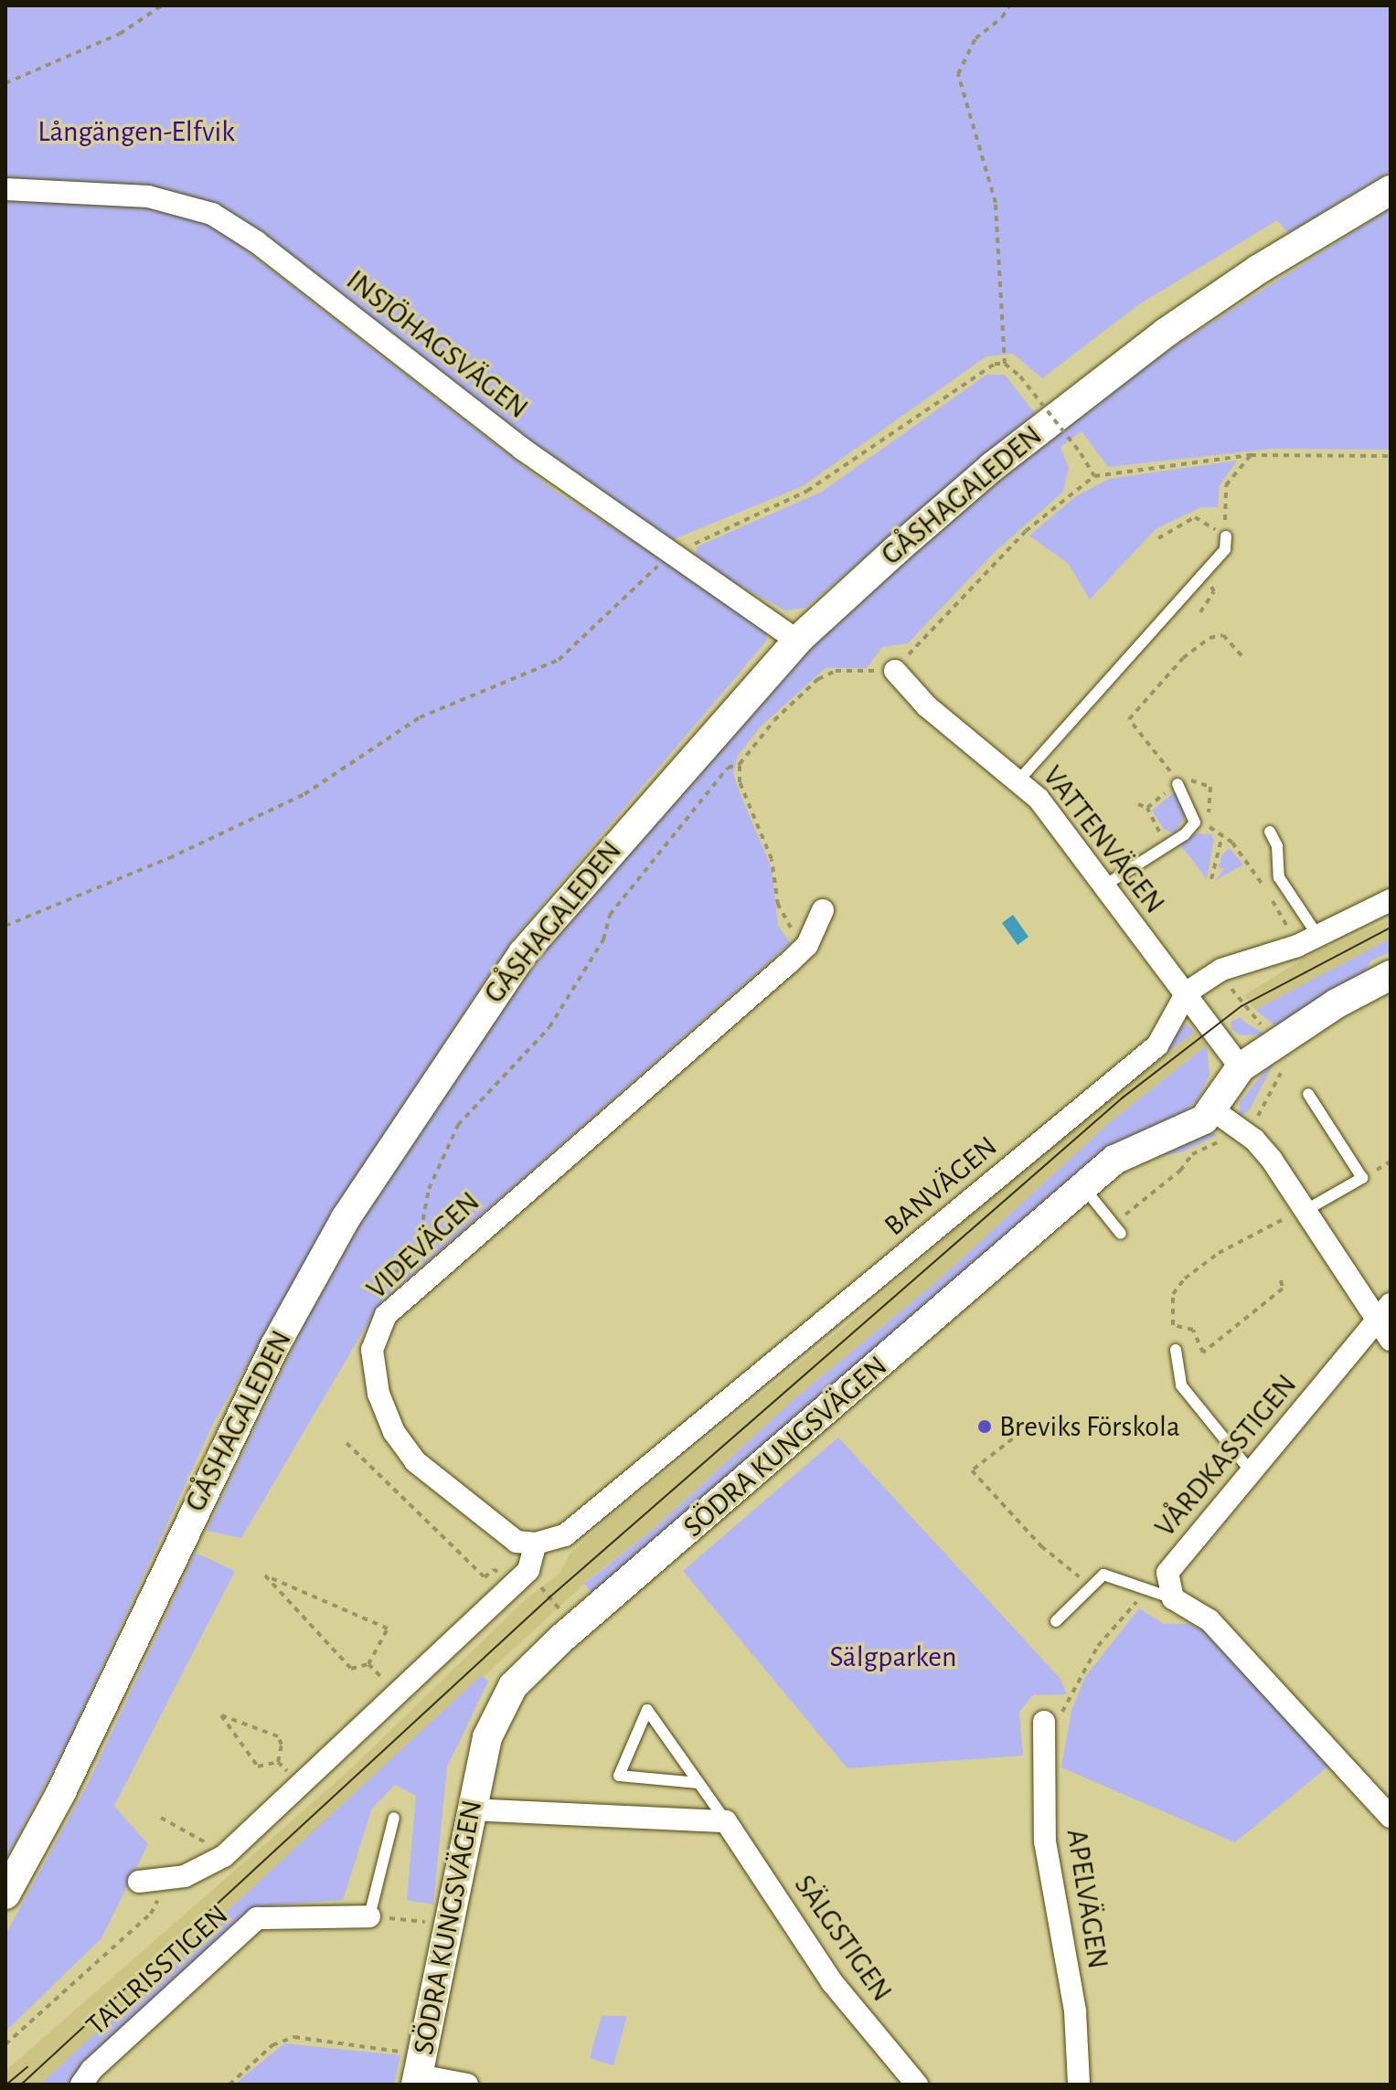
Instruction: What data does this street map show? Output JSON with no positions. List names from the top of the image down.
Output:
{
  "streets": {
    "main road": ["GÅSHAGALEDEN", "SÖDRA KUNGSVÄGEN"],
    "street": [
      "INSJÖHAGSVÄGEN",
      "VATTENVÄGEN",
      "BANVÄGEN",
      "VIDEVÄGEN",
      "VÅRDKASSTIGEN",
      "APELVÄGEN",
      "SÄLGSTIGEN",
      "TALLRISSTIGEN"
    ]
  },
  "crossings": [
    ["INSJÖHAGSVÄGEN", "GÅSHAGALEDEN"],
    ["VATTENVÄGEN", "BANVÄGEN"],
    ["VATTENVÄGEN", "SÖDRA KUNGSVÄGEN"],
    ["BANVÄGEN", "VIDEVÄGEN"]
  ],
  "parks": ["Långängen-Elfvik", "Sälgparken"],
  "places": ["Breviks Förskola"]
}
